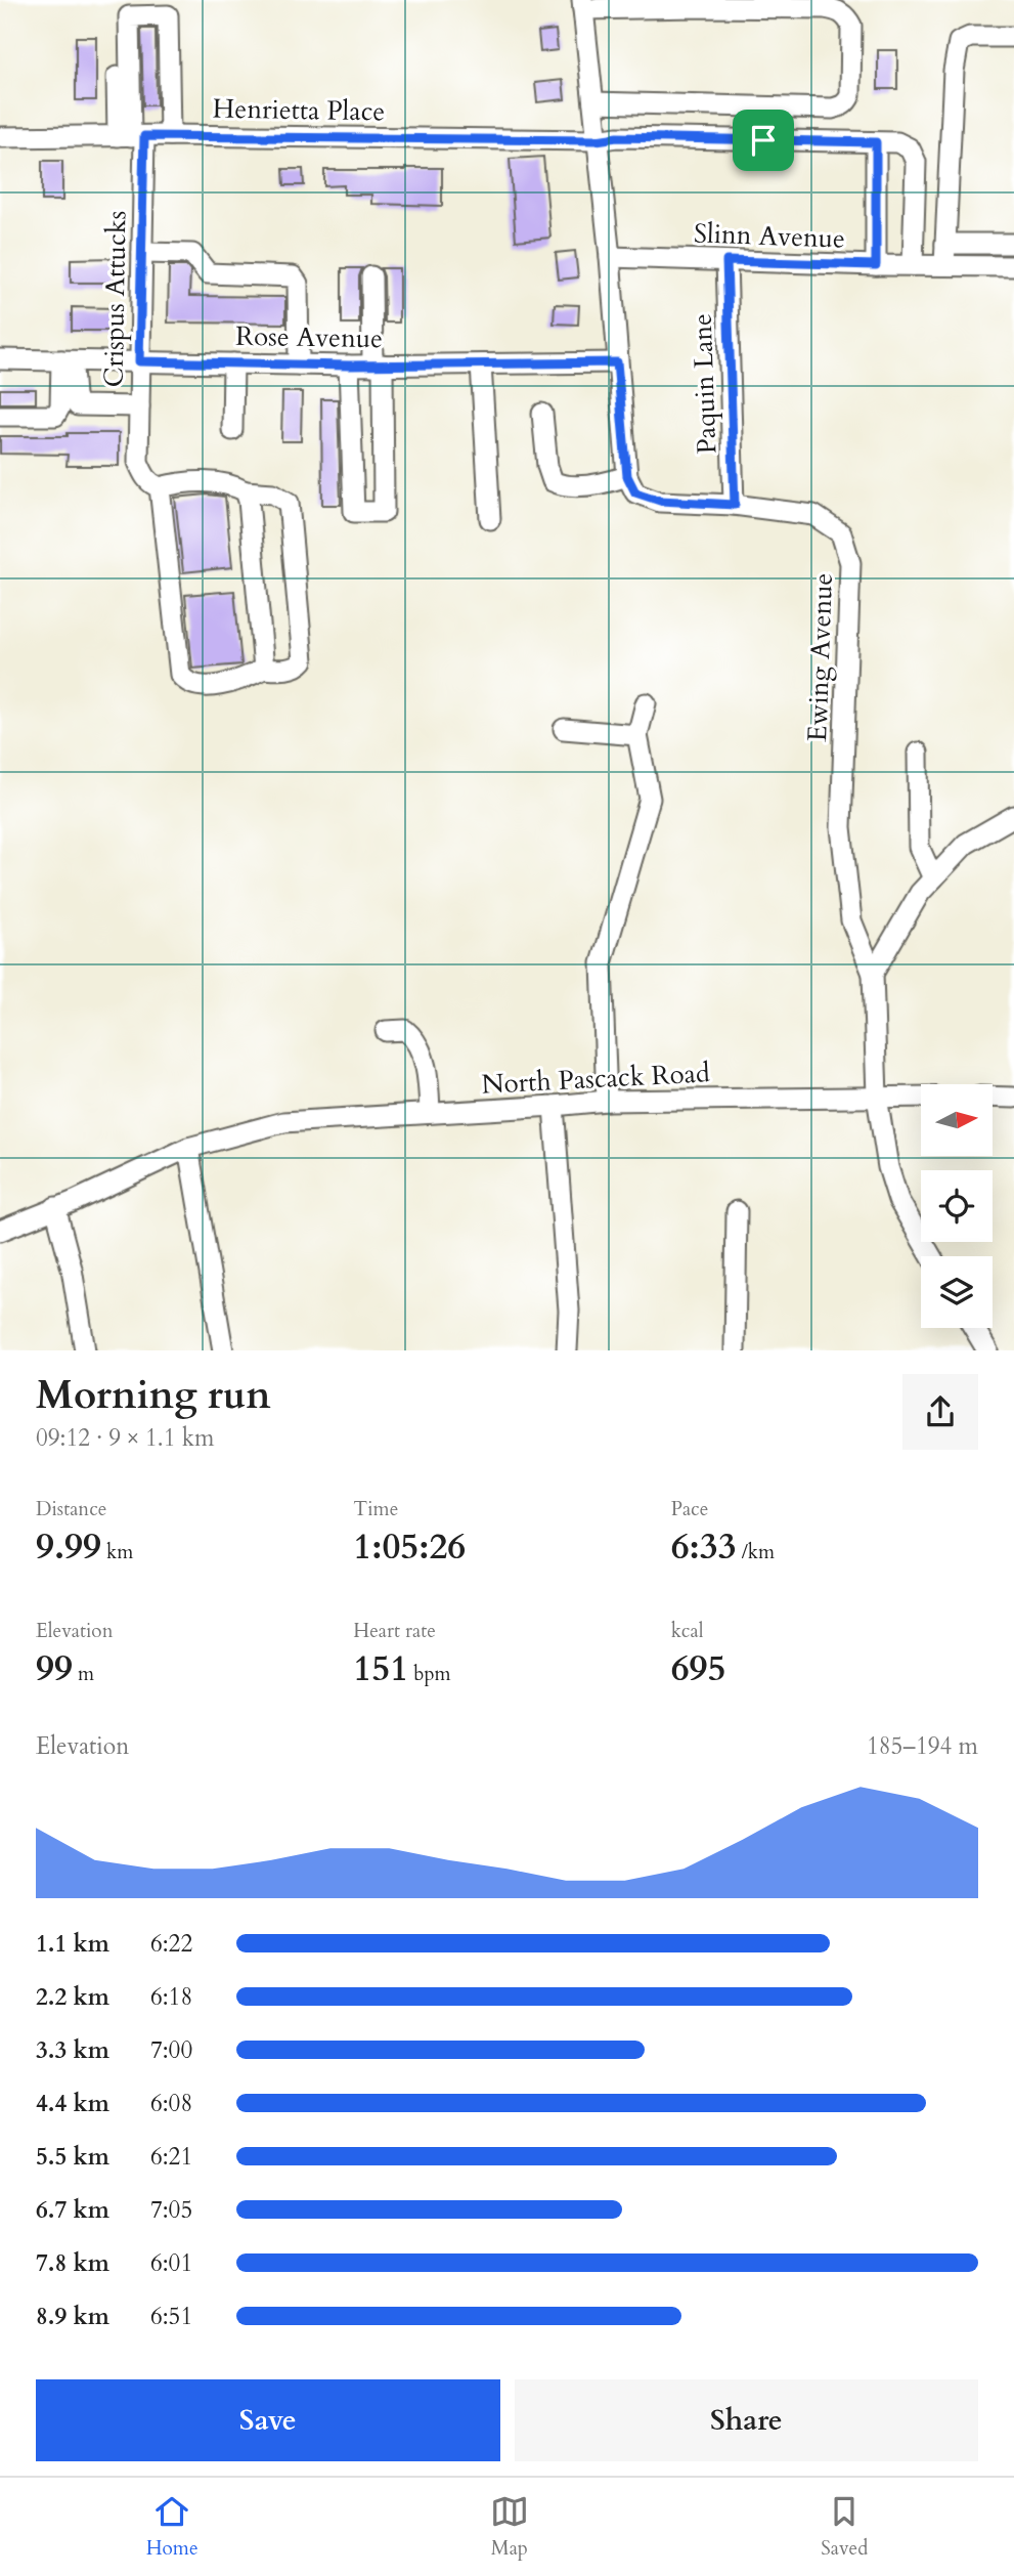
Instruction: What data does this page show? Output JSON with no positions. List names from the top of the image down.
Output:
{
  "streets": {
    "street": [
      "Henrietta Place",
      "Slinn Avenue",
      "Crispus Attucks",
      "Rose Avenue",
      "Paquin Lane",
      "Ewing Avenue",
      "North Pascack Road"
    ]
  },
  "crossings": [
    ["Henrietta Place", "Slinn Avenue"],
    ["Henrietta Place", "Crispus Attucks"],
    ["Slinn Avenue", "Paquin Lane"],
    ["Crispus Attucks", "Rose Avenue"],
    ["Paquin Lane", "Ewing Avenue"]
  ],
  "north": "right",
  "page": {
    "heading": ["Morning run", "09:12 · 9 × 1.1 km"],
    "stats": [
      ["Distance", "9.99 km"],
      ["Time", "1:05:26"],
      ["Pace", "6:33 /km"],
      ["Elevation", "99 m"],
      ["Heart rate", "151 bpm"],
      ["kcal", "695"]
    ],
    "chart": ["Elevation", "185–194 m"],
    "list": [
      {
        "name": "1.1 km",
        "note": "6:22"
      },
      {
        "name": "2.2 km",
        "note": "6:18"
      },
      {
        "name": "3.3 km",
        "note": "7:00"
      },
      {
        "name": "4.4 km",
        "note": "6:08"
      },
      {
        "name": "5.5 km",
        "note": "6:21"
      },
      {
        "name": "6.7 km",
        "note": "7:05"
      },
      {
        "name": "7.8 km",
        "note": "6:01"
      },
      {
        "name": "8.9 km",
        "note": "6:51"
      }
    ],
    "buttons": ["Save", "Share"],
    "tabs": ["Home", "Map", "Saved"]
  }
}
